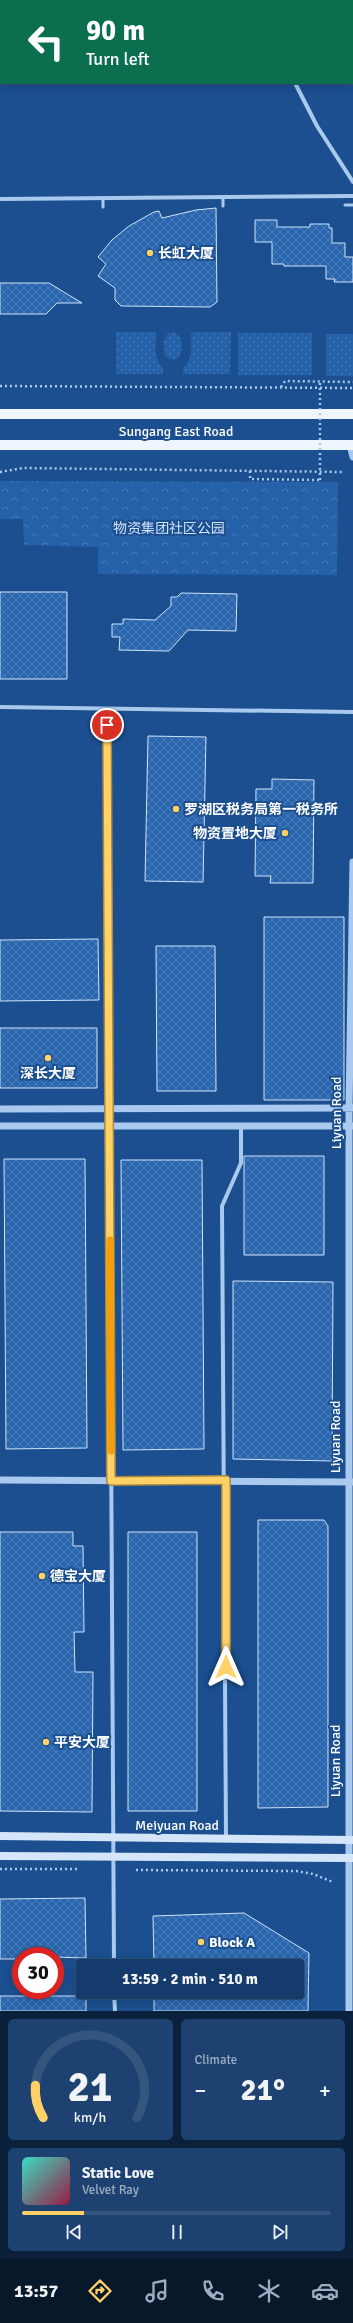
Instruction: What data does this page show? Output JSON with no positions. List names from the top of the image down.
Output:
{
  "streets": {
    "main road": ["Sungang East Road", "Meiyuan Road"],
    "street": ["Liyuan Road"]
  },
  "crossings": [
    ["Liyuan Road", "Meiyuan Road"]
  ],
  "parks": ["物资集团社区公园"],
  "places": [
    "长虹大厦",
    "罗湖区税务局第一税务所",
    "物资置地大厦",
    "深长大厦",
    "德宝大厦",
    "平安大厦",
    "Block A"
  ],
  "page": {
    "turn": ["90 m", "Turn left"],
    "limit": "30",
    "trip": "13:59 · 2 min · 510 m",
    "tile": "Climate",
    "heat": ["−", "21°", "+"],
    "song": ["Static Love", "Velvet Ray"],
    "tabs": "13:57",
    "gauge": ["21", "km/h"]
  }
}
